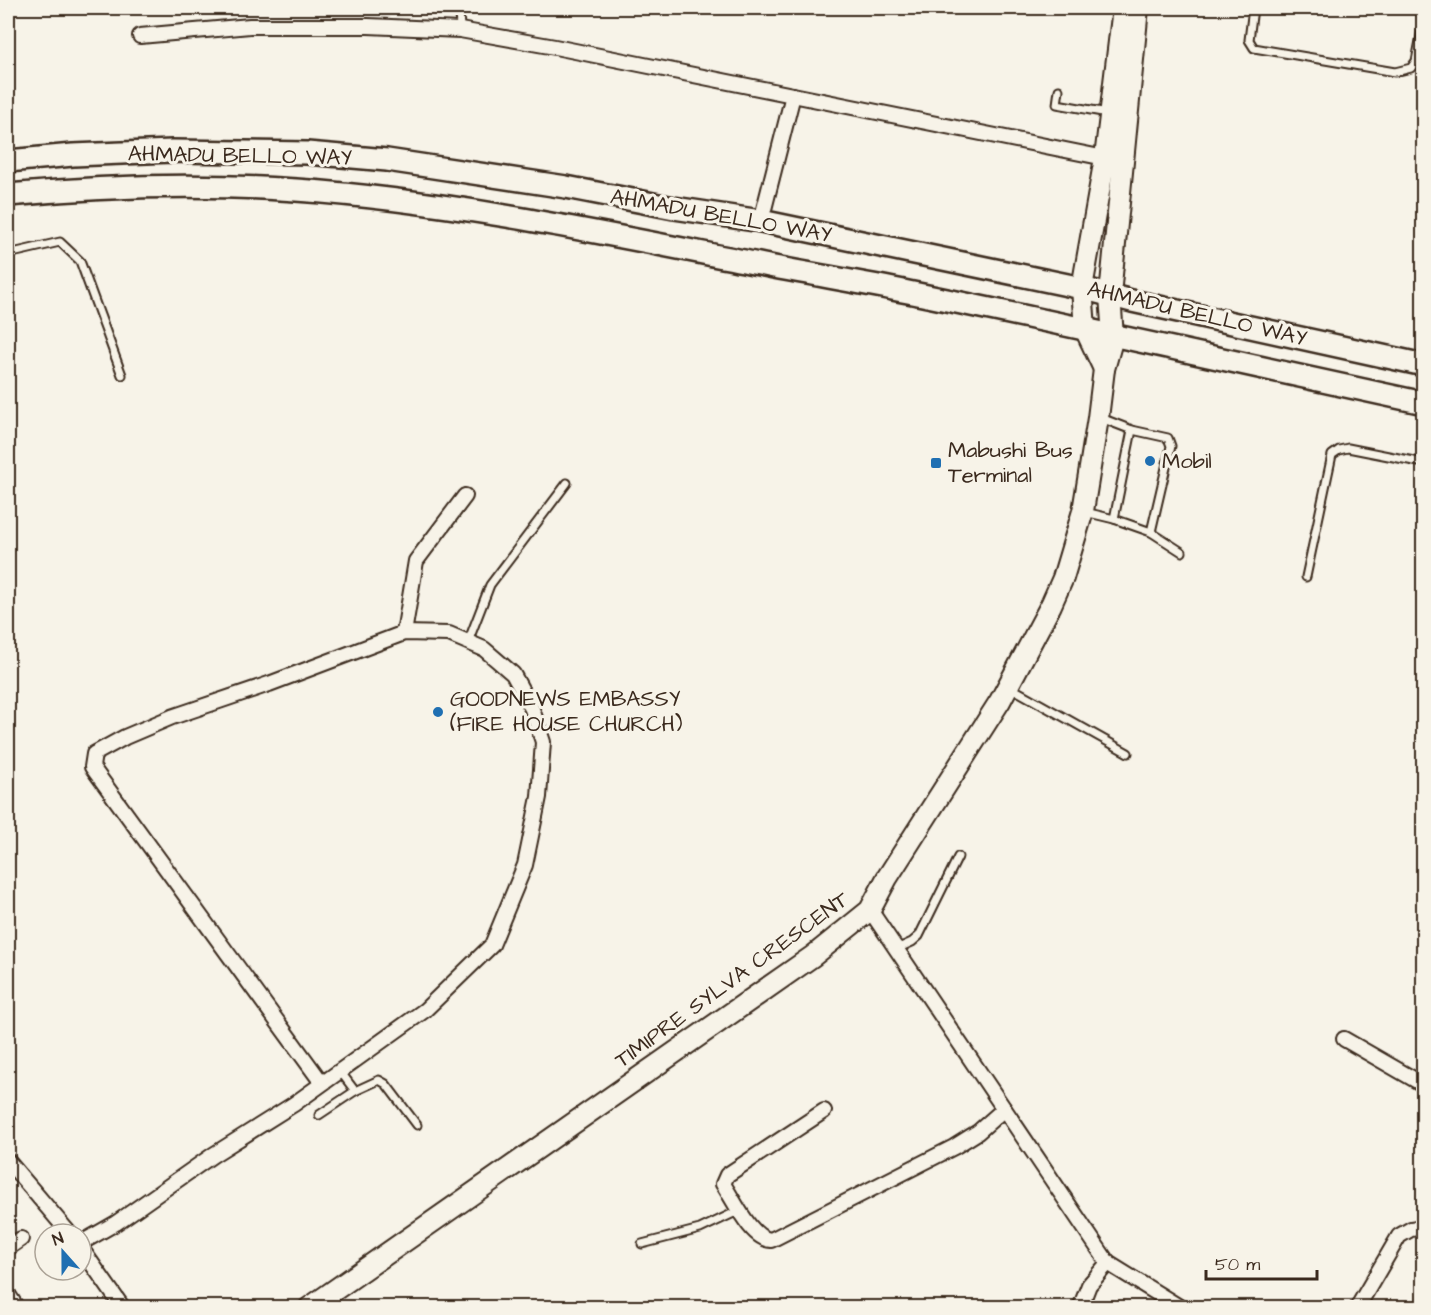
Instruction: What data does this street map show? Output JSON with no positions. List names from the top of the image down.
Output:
{
  "streets": {
    "main road": ["AHMADU BELLO WAY"],
    "street": ["TIMIPRE SYLVA CRESCENT"]
  },
  "crossings": [
    ["AHMADU BELLO WAY", "TIMIPRE SYLVA CRESCENT"]
  ],
  "places": {
    "other": ["Mobil", "GOODNEWS EMBASSY (FIRE HOUSE CHURCH)"],
    "transit": ["Mabushi Bus Terminal"]
  },
  "scale_bar": "50 m",
  "north": "top"
}
